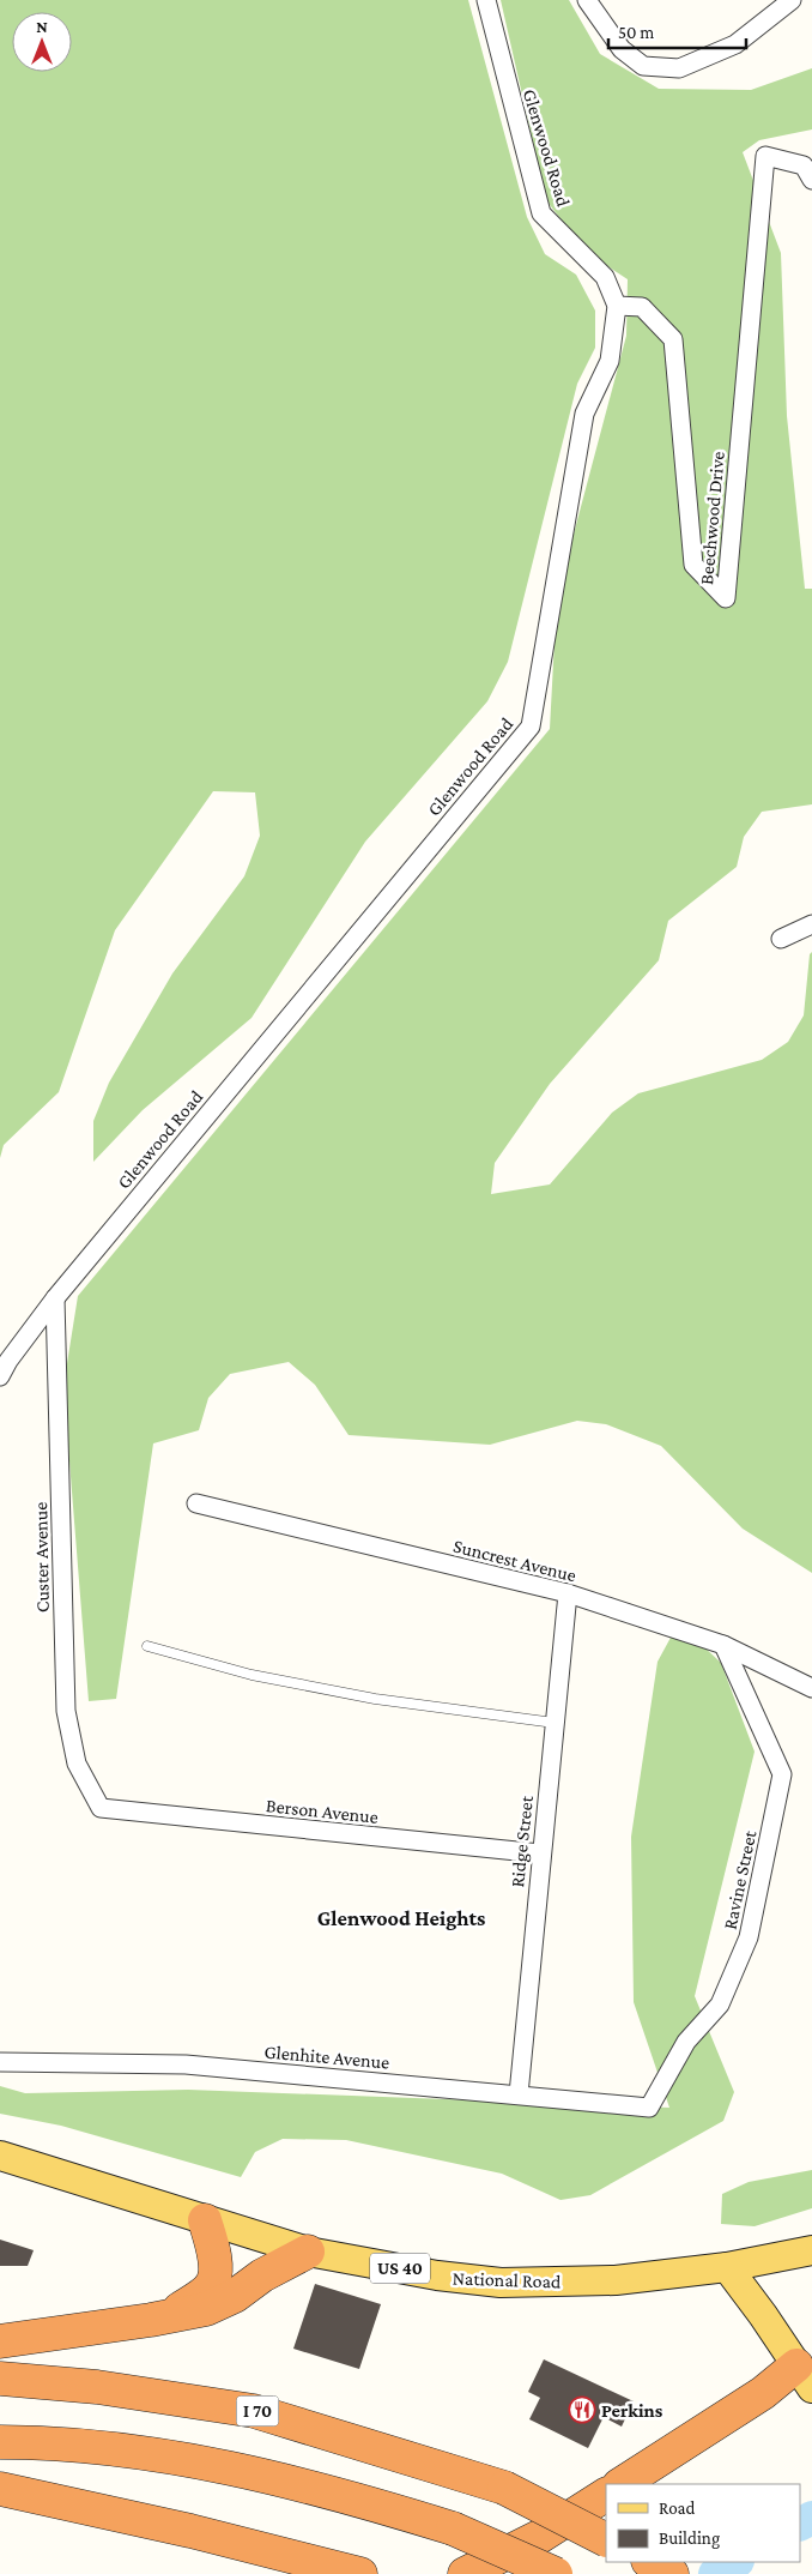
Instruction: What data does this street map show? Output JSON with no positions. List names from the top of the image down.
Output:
{
  "streets": {
    "highway": ["I 70"],
    "main road": ["US 40", "National Road"],
    "street": [
      "Glenwood Road",
      "Beechwood Drive",
      "Custer Avenue",
      "Suncrest Avenue",
      "Berson Avenue",
      "Ridge Street",
      "Ravine Street",
      "Glenhite Avenue"
    ]
  },
  "crossings": [
    ["Glenwood Road", "Beechwood Drive"],
    ["Glenwood Road", "Custer Avenue"],
    ["Custer Avenue", "Berson Avenue"],
    ["Suncrest Avenue", "Ridge Street"],
    ["Suncrest Avenue", "Ravine Street"],
    ["Berson Avenue", "Ridge Street"],
    ["Ridge Street", "Glenhite Avenue"],
    ["Ravine Street", "Glenhite Avenue"]
  ],
  "districts": ["Glenwood Heights"],
  "places": {
    "restaurant": ["Perkins"]
  },
  "legend": ["Road", "Building"],
  "scale_bar": "50 m",
  "north": "top"
}
